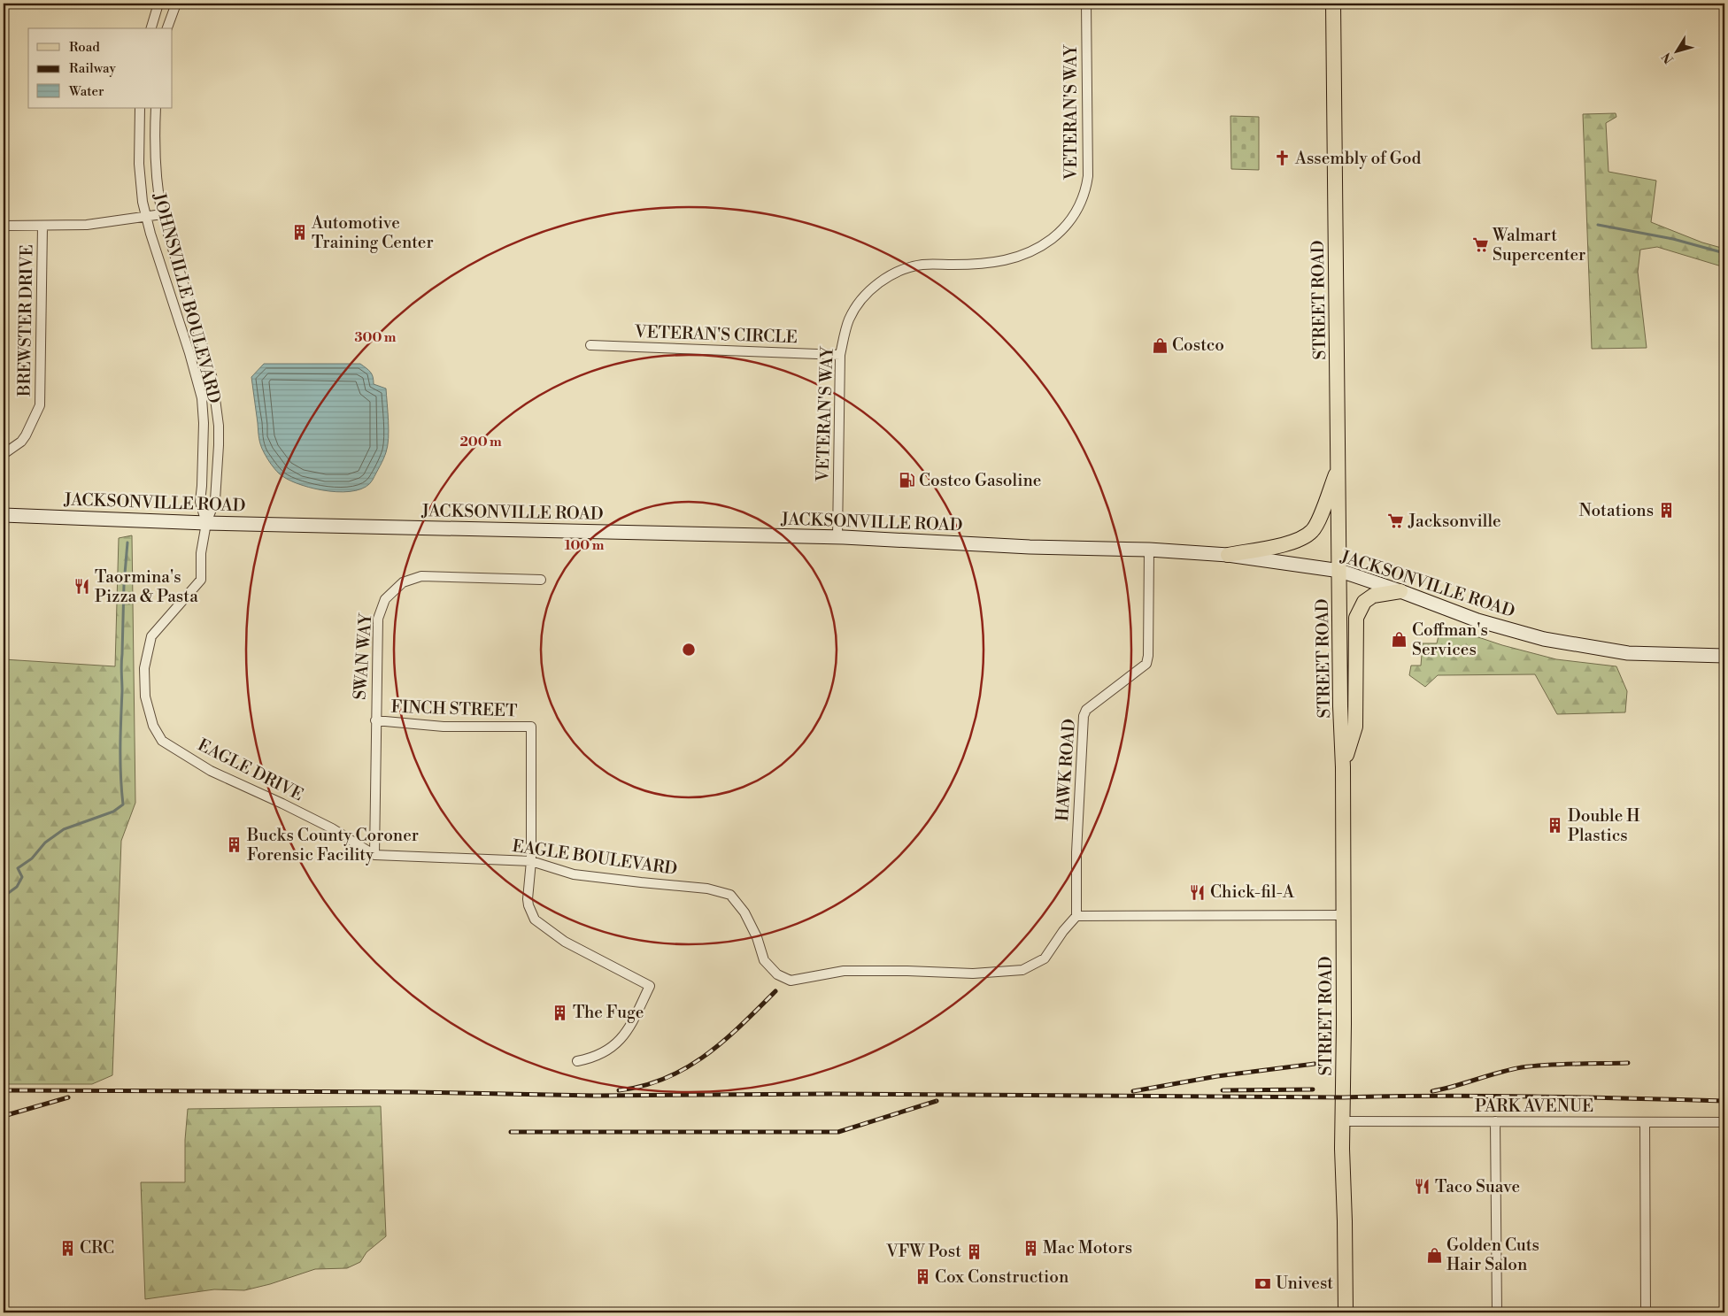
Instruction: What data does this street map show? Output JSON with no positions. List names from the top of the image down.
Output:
{
  "streets": {
    "main road": ["STREET ROAD", "JACKSONVILLE ROAD"],
    "street": [
      "VETERAN'S WAY",
      "JOHNSVILLE BOULEVARD",
      "BREWSTER DRIVE",
      "VETERAN'S CIRCLE",
      "SWAN WAY",
      "FINCH STREET",
      "EAGLE DRIVE",
      "HAWK ROAD",
      "EAGLE BOULEVARD",
      "PARK AVENUE"
    ]
  },
  "crossings": [
    ["VETERAN'S WAY", "VETERAN'S CIRCLE"],
    ["VETERAN'S WAY", "JACKSONVILLE ROAD"],
    ["JOHNSVILLE BOULEVARD", "JACKSONVILLE ROAD"],
    ["JOHNSVILLE BOULEVARD", "EAGLE DRIVE"],
    ["STREET ROAD", "JACKSONVILLE ROAD"],
    ["STREET ROAD", "PARK AVENUE"],
    ["JACKSONVILLE ROAD", "EAGLE DRIVE"],
    ["JACKSONVILLE ROAD", "HAWK ROAD"],
    ["SWAN WAY", "FINCH STREET"],
    ["SWAN WAY", "EAGLE DRIVE"],
    ["SWAN WAY", "EAGLE BOULEVARD"],
    ["FINCH STREET", "EAGLE BOULEVARD"],
    ["EAGLE DRIVE", "EAGLE BOULEVARD"],
    ["HAWK ROAD", "EAGLE BOULEVARD"]
  ],
  "places": {
    "church": ["Assembly of God"],
    "building": [
      "Automotive Training Center",
      "Notations",
      "Double H Plastics",
      "Bucks County Coroner Forensic Facility",
      "The Fuge",
      "CRC",
      "Mac Motors",
      "VFW Post",
      "Cox Construction"
    ],
    "supermarket": ["Walmart Supercenter", "Jacksonville"],
    "shop": ["Costco", "Coffman's Services", "Golden Cuts Hair Salon"],
    "fuel station": ["Costco Gasoline"],
    "restaurant": ["Taormina's Pizza & Pasta", "Chick-fil-A", "Taco Suave"],
    "bank": ["Univest"]
  },
  "legend": ["Road", "Railway", "Water"],
  "north": "bottom left",
  "rings": ["300 m", "200 m", "100 m"]
}
